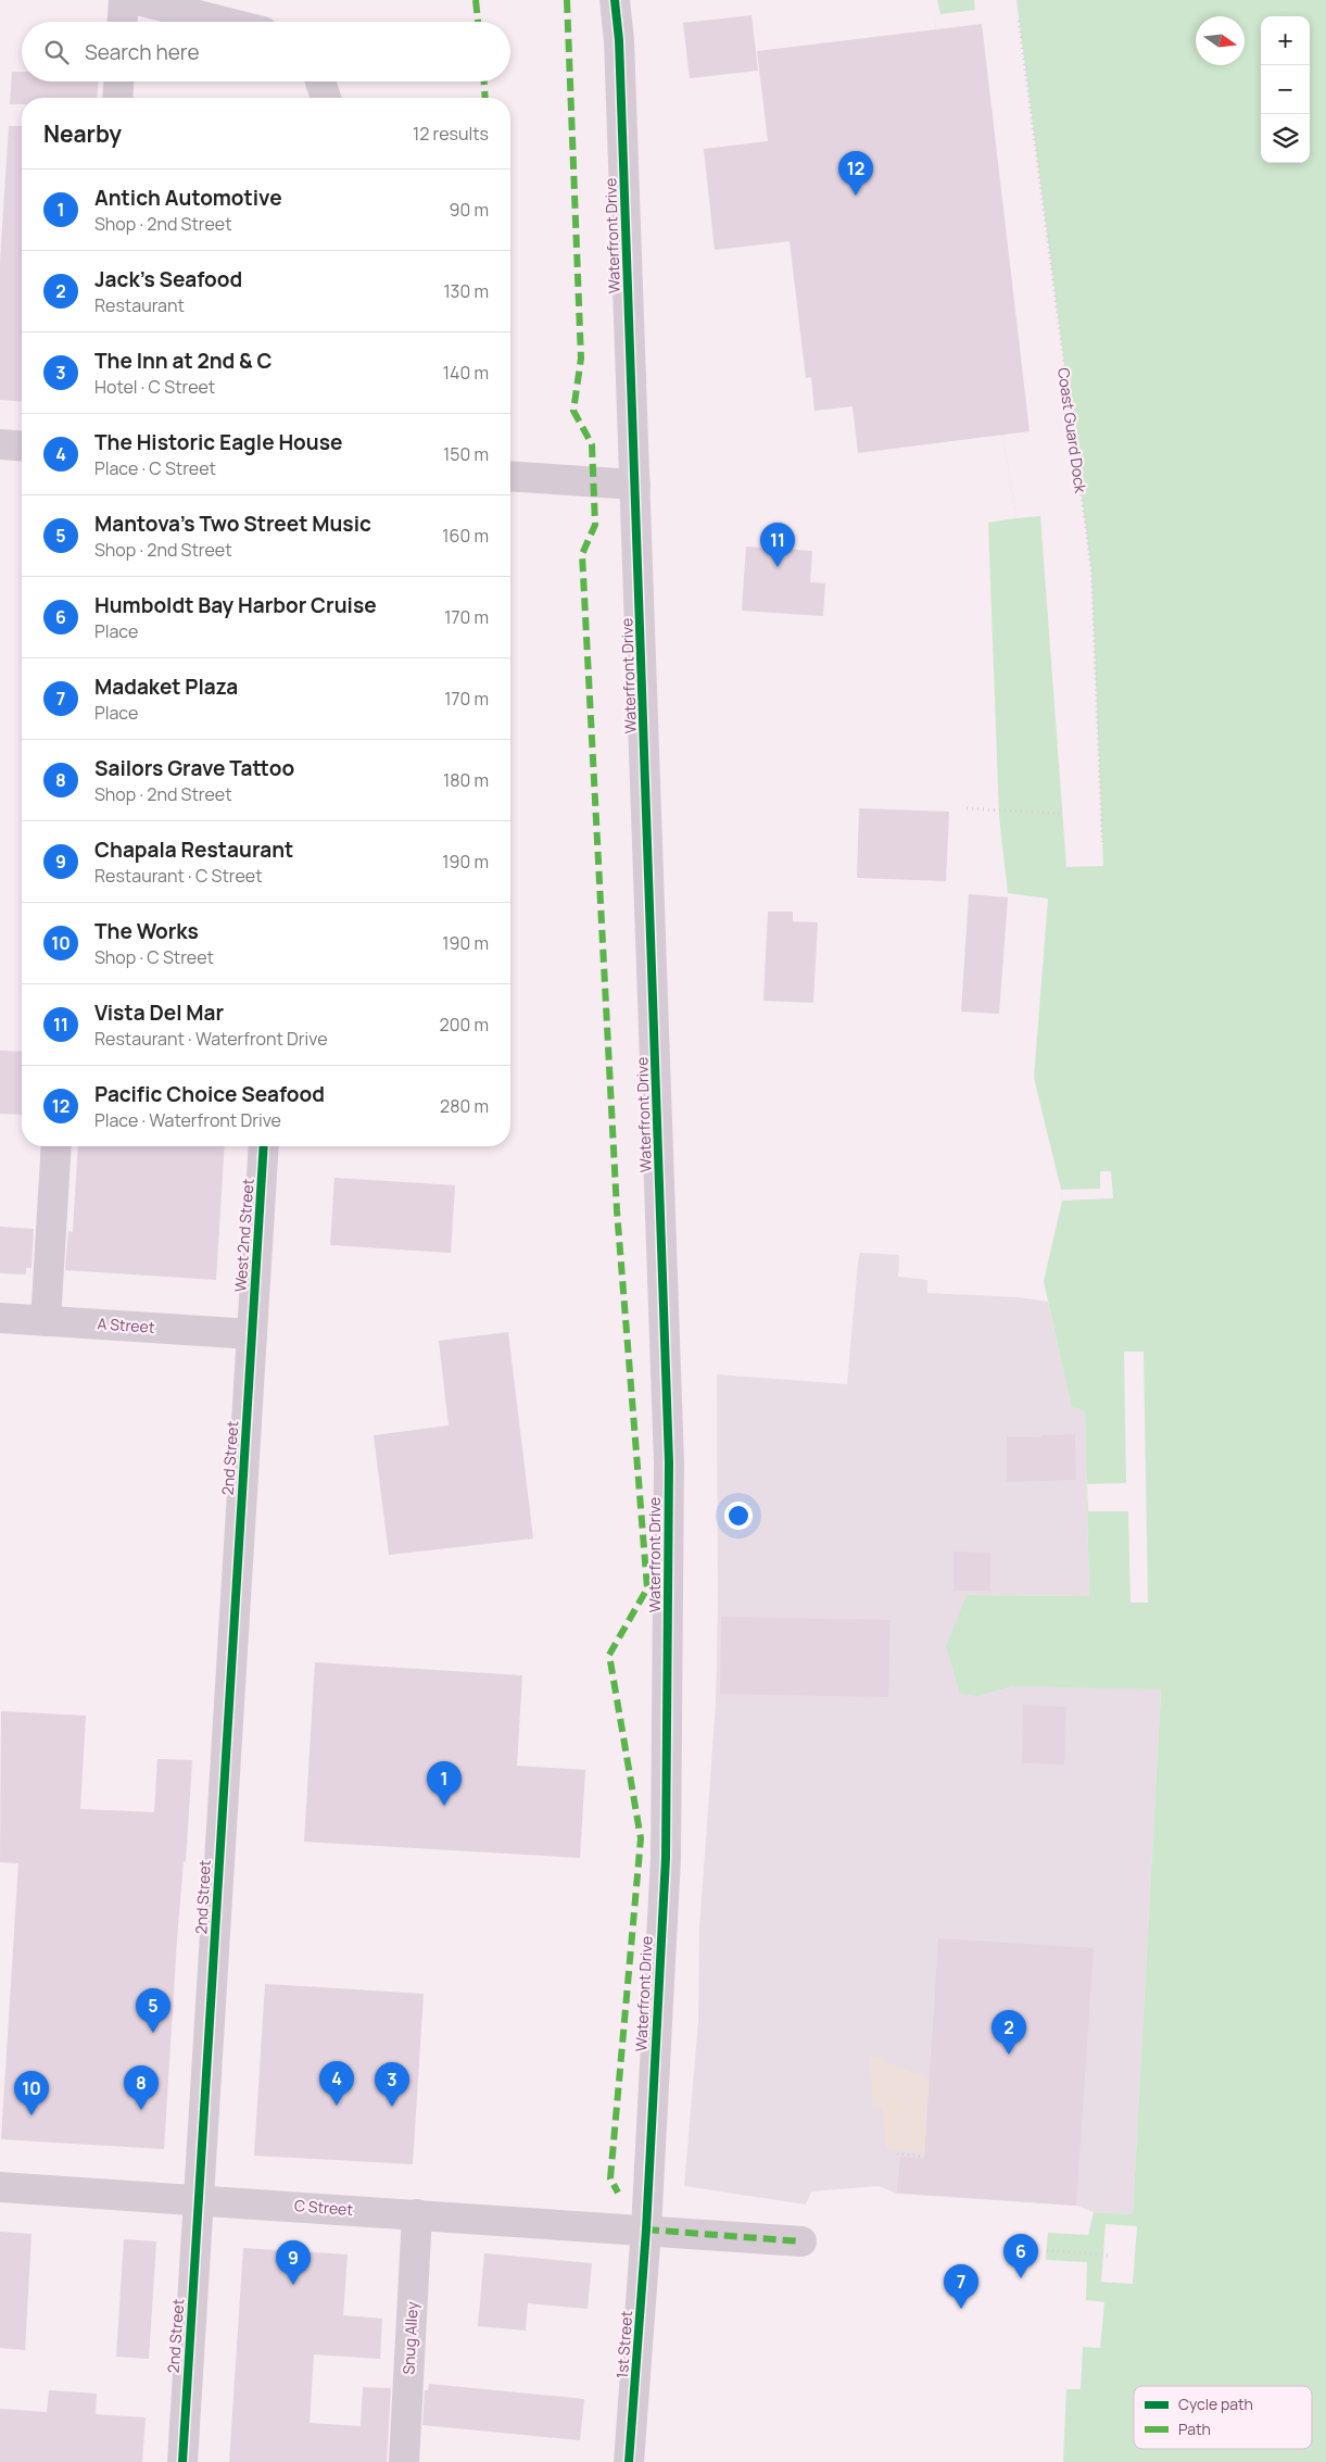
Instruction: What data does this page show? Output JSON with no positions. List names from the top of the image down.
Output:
{
  "streets": {
    "street": [
      "Waterfront Drive",
      "West 2nd Street",
      "A Street",
      "2nd Street",
      "C Street",
      "Snug Alley",
      "1st Street"
    ],
    "path": ["Coast Guard Dock"]
  },
  "crossings": [
    ["Waterfront Drive", "C Street"],
    ["Waterfront Drive", "1st Street"],
    ["West 2nd Street", "A Street"],
    ["West 2nd Street", "2nd Street"],
    ["A Street", "2nd Street"],
    ["2nd Street", "C Street"],
    ["C Street", "Snug Alley"],
    ["C Street", "1st Street"]
  ],
  "legend": ["Cycle path", "Path"],
  "north": "right",
  "page": {
    "map_buttons": ["+", "−"],
    "search": "Search here",
    "heading": ["Nearby", "12 results"],
    "pins": [
      "12",
      "11",
      "1",
      "5",
      "2",
      "4",
      "3",
      "8",
      "10",
      "6",
      "9",
      "7"
    ],
    "list": [
      {
        "mark": "1",
        "name": "Antich Automotive",
        "note": "Shop · 2nd Street",
        "value": "90 m"
      },
      {
        "mark": "2",
        "name": "Jack's Seafood",
        "note": "Restaurant",
        "value": "130 m"
      },
      {
        "mark": "3",
        "name": "The Inn at 2nd & C",
        "note": "Hotel · C Street",
        "value": "140 m"
      },
      {
        "mark": "4",
        "name": "The Historic Eagle House",
        "note": "Place · C Street",
        "value": "150 m"
      },
      {
        "mark": "5",
        "name": "Mantova's Two Street Music",
        "note": "Shop · 2nd Street",
        "value": "160 m"
      },
      {
        "mark": "6",
        "name": "Humboldt Bay Harbor Cruise",
        "note": "Place",
        "value": "170 m"
      },
      {
        "mark": "7",
        "name": "Madaket Plaza",
        "note": "Place",
        "value": "170 m"
      },
      {
        "mark": "8",
        "name": "Sailors Grave Tattoo",
        "note": "Shop · 2nd Street",
        "value": "180 m"
      },
      {
        "mark": "9",
        "name": "Chapala Restaurant",
        "note": "Restaurant · C Street",
        "value": "190 m"
      },
      {
        "mark": "10",
        "name": "The Works",
        "note": "Shop · C Street",
        "value": "190 m"
      },
      {
        "mark": "11",
        "name": "Vista Del Mar",
        "note": "Restaurant · Waterfront Drive",
        "value": "200 m"
      },
      {
        "mark": "12",
        "name": "Pacific Choice Seafood",
        "note": "Place · Waterfront Drive",
        "value": "280 m"
      }
    ]
  }
}
